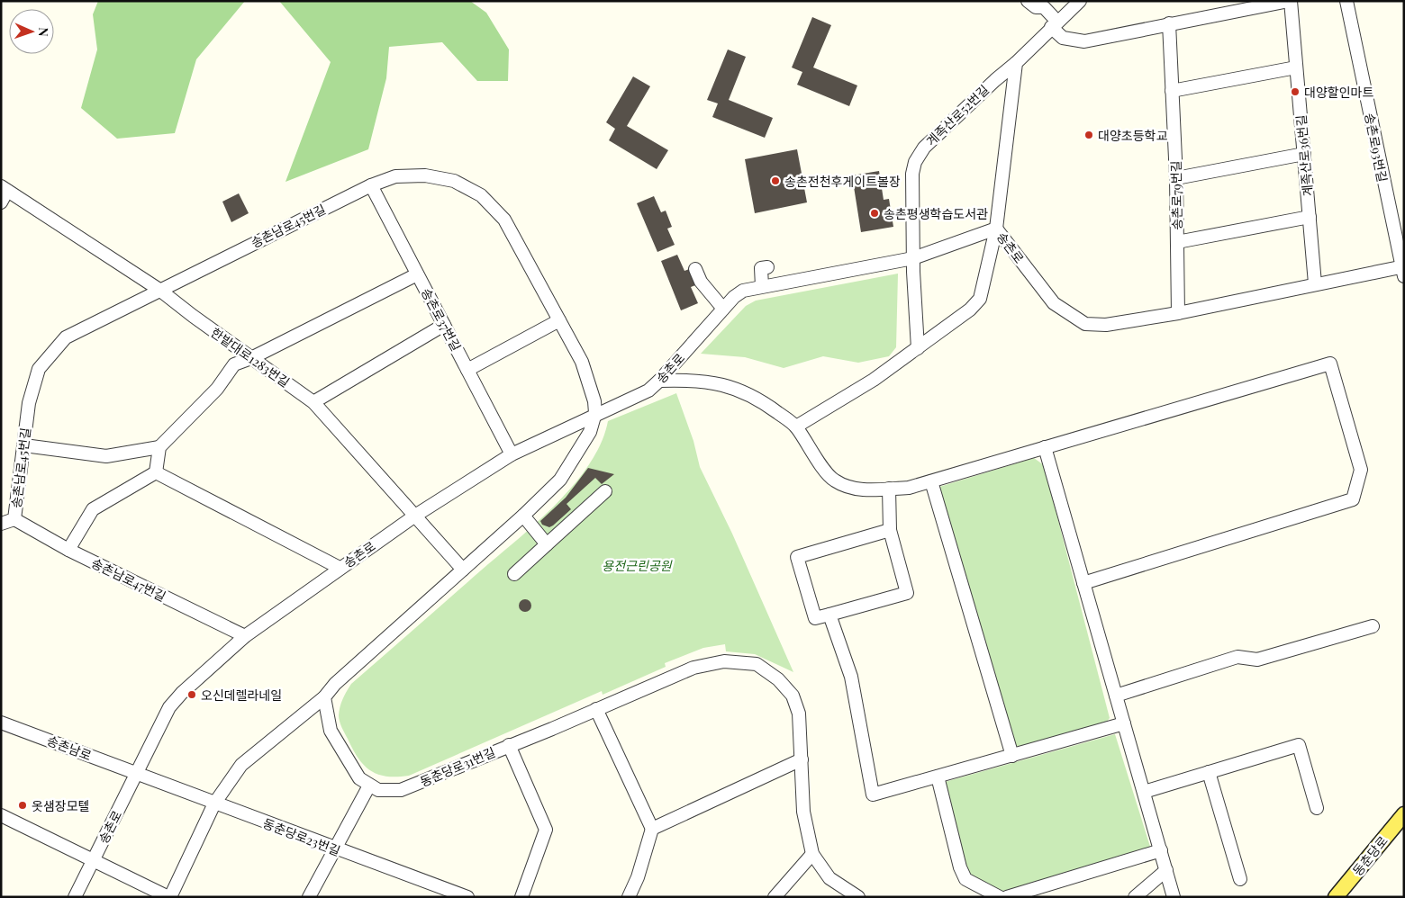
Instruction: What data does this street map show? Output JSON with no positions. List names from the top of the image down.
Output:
{
  "streets": {
    "main road": ["동춘당로"],
    "street": [
      "계족산로52번길",
      "송촌로93번길",
      "계족산로36번길",
      "송촌로79번길",
      "송촌남로45번길",
      "송촌로",
      "송촌로37번길",
      "한밭대로1283번길",
      "송촌남로47번길",
      "송촌남로",
      "동춘당로31번길",
      "동춘당로23번길"
    ]
  },
  "crossings": [
    ["계족산로52번길", "송촌로"],
    ["송촌로93번길", "송촌로"],
    ["계족산로36번길", "송촌로"],
    ["송촌로79번길", "송촌로"],
    ["송촌남로45번길", "송촌로"],
    ["송촌남로45번길", "송촌로37번길"],
    ["송촌남로45번길", "한밭대로1283번길"],
    ["송촌남로45번길", "송촌남로47번길"],
    ["송촌로", "송촌로37번길"],
    ["송촌로", "한밭대로1283번길"],
    ["송촌로", "송촌남로47번길"],
    ["송촌로", "송촌남로"],
    ["송촌로", "동춘당로23번길"],
    ["송촌남로", "동춘당로23번길"]
  ],
  "parks": ["용전근린공원"],
  "places": [
    "대양할인마트",
    "대양초등학교",
    "송촌전천후게이트볼장",
    "송촌평생학습도서관",
    "오신데렐라네일",
    "옷샘장모텔"
  ],
  "north": "right"
}
